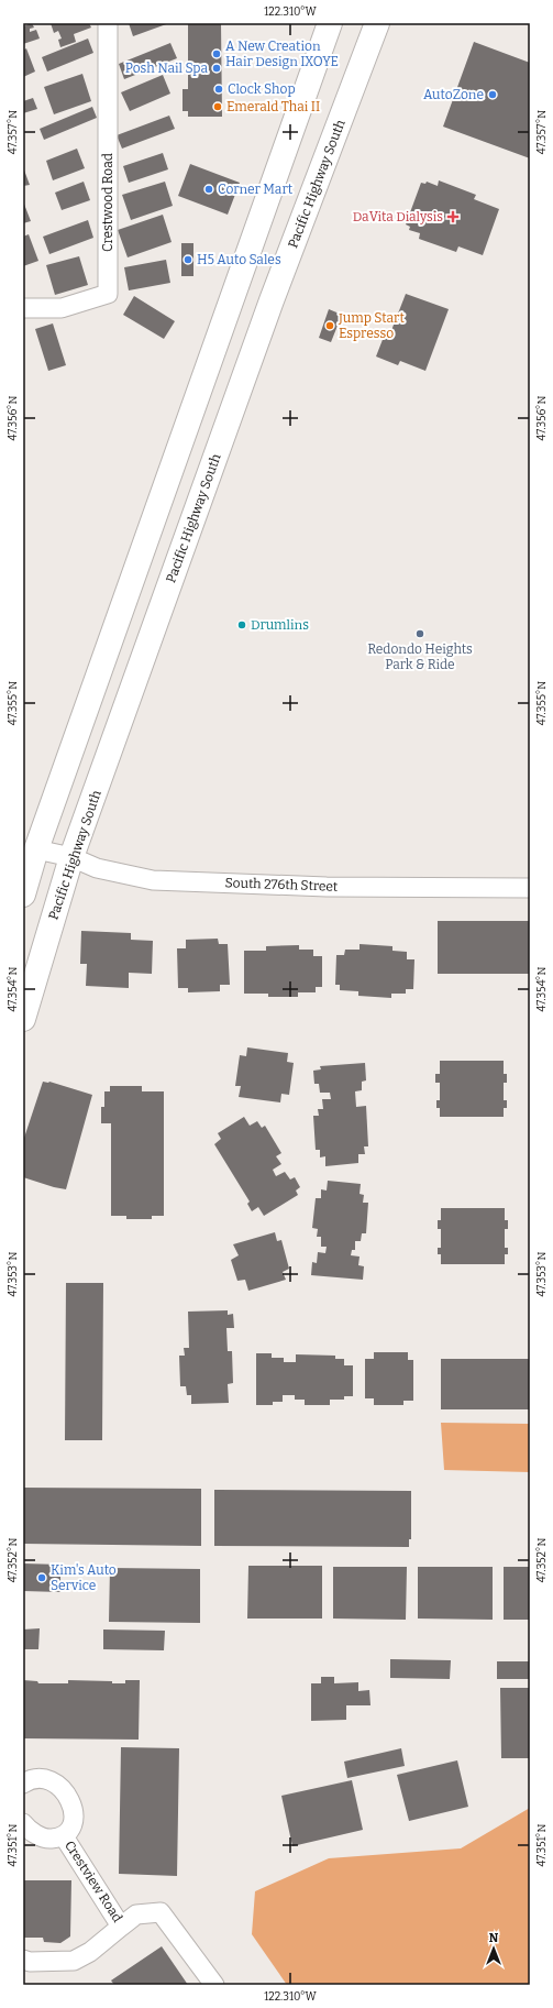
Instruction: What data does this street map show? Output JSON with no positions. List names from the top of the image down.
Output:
{
  "streets": {
    "main road": ["Pacific Highway South"],
    "street": ["Crestwood Road", "South 276th Street", "Crestview Road"]
  },
  "crossings": [
    ["Pacific Highway South", "South 276th Street"]
  ],
  "places": {
    "other": [
      "A New Creation Hair Design IXOYE",
      "Posh Nail Spa",
      "Clock Shop",
      "AutoZone",
      "Emerald Thai II",
      "Corner Mart",
      "H5 Auto Sales",
      "Jump Start Espresso",
      "Drumlins",
      "Redondo Heights Park & Ride",
      "Kim's Auto Service"
    ],
    "health": ["DaVita Dialysis"]
  },
  "north": "top",
  "coordinates": [
    "122.310°W",
    "47.357°N",
    "47.356°N",
    "47.355°N",
    "47.354°N",
    "47.353°N",
    "47.352°N",
    "47.351°N"
  ]
}
